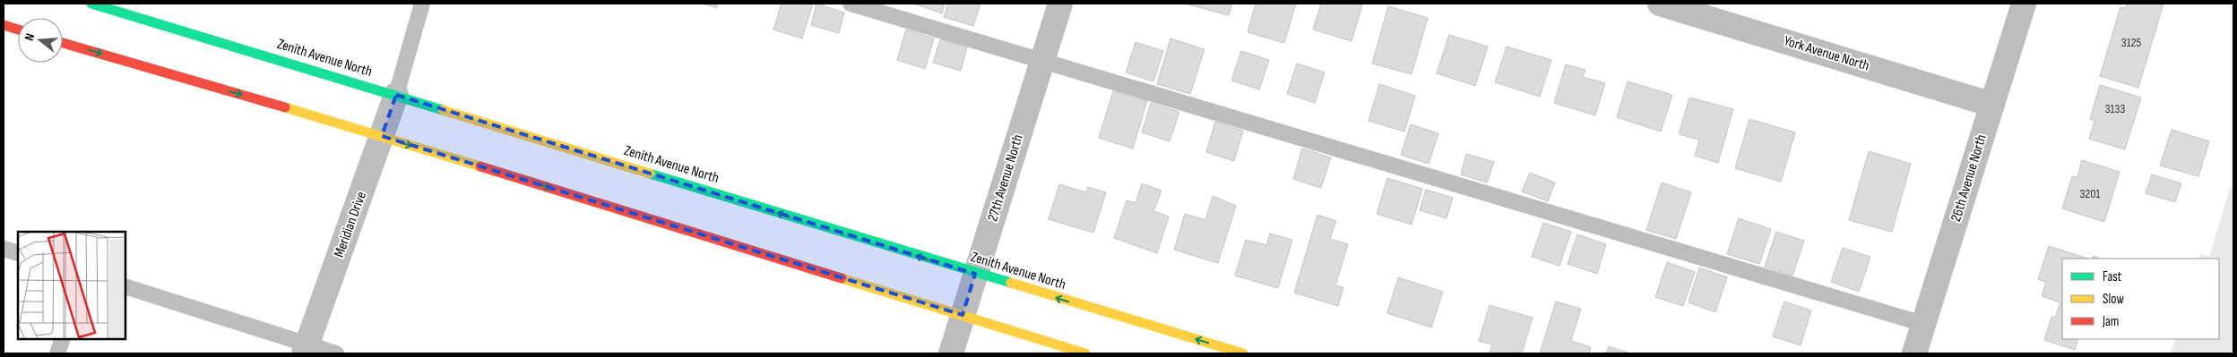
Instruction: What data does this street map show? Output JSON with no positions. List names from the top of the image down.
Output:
{
  "streets": {
    "street": [
      "York Avenue North",
      "Zenith Avenue North",
      "27th Avenue North",
      "26th Avenue North",
      "Meridian Drive"
    ]
  },
  "crossings": [
    ["York Avenue North", "26th Avenue North"],
    ["Zenith Avenue North", "27th Avenue North"],
    ["Zenith Avenue North", "Meridian Drive"]
  ],
  "house_numbers": ["3125", "3133", "3201"],
  "legend": ["Fast", "Slow", "Jam"],
  "north": "left"
}
